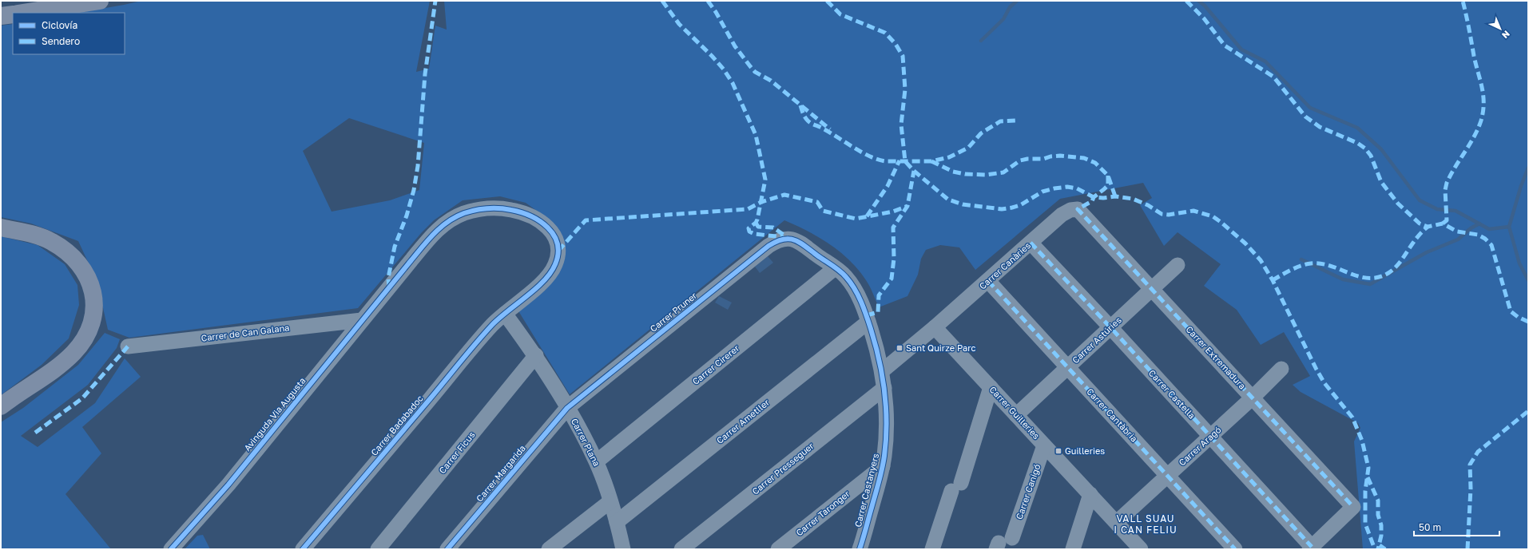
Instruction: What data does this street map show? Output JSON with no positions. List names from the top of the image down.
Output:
{
  "streets": {
    "street": [
      "Carrer Canàries",
      "Carrer Pruner",
      "Carrer de Can Galana",
      "Carrer Astúries",
      "Carrer Extremadura",
      "Carrer Cirerer",
      "Carrer Castella",
      "Carrer Guilleries",
      "Avinguda Via Augusta",
      "Carrer Cantàbria",
      "Carrer Ametller",
      "Carrer Badabadoc",
      "Carrer Plana",
      "Carrer Aragó",
      "Carrer Ficus",
      "Carrer Presseguer",
      "Carrer Margarida",
      "Carrer Castanyers",
      "Carrer Canigó",
      "Carrer Taronger"
    ]
  },
  "crossings": [
    ["Carrer Canàries", "Carrer Extremadura"],
    ["Carrer Canàries", "Carrer Castella"],
    ["Carrer Canàries", "Carrer Guilleries"],
    ["Carrer Canàries", "Carrer Cantàbria"],
    ["Carrer Pruner", "Carrer Plana"],
    ["Carrer Pruner", "Carrer Margarida"],
    ["Carrer Pruner", "Carrer Castanyers"],
    ["Carrer de Can Galana", "Avinguda Via Augusta"],
    ["Carrer Astúries", "Carrer Extremadura"],
    ["Carrer Astúries", "Carrer Castella"],
    ["Carrer Astúries", "Carrer Guilleries"],
    ["Carrer Astúries", "Carrer Cantàbria"],
    ["Carrer Extremadura", "Carrer Castella"],
    ["Carrer Extremadura", "Carrer Aragó"],
    ["Carrer Cirerer", "Carrer Plana"],
    ["Carrer Cirerer", "Carrer Castanyers"],
    ["Carrer Castella", "Carrer Aragó"],
    ["Carrer Guilleries", "Carrer Aragó"],
    ["Carrer Guilleries", "Carrer Canigó"],
    ["Avinguda Via Augusta", "Carrer Badabadoc"],
    ["Carrer Cantàbria", "Carrer Aragó"],
    ["Carrer Ametller", "Carrer Plana"],
    ["Carrer Ametller", "Carrer Castanyers"],
    ["Carrer Badabadoc", "Carrer Plana"],
    ["Carrer Plana", "Carrer Ficus"],
    ["Carrer Plana", "Carrer Margarida"],
    ["Carrer Presseguer", "Carrer Castanyers"],
    ["Carrer Castanyers", "Carrer Taronger"]
  ],
  "districts": ["VALL SUAU I CAN FELIU"],
  "places": {
    "transit": ["Sant Quirze Parc", "Guilleries"]
  },
  "legend": ["Ciclovía", "Sendero"],
  "scale_bar": "50 m",
  "north": "bottom right"
}
